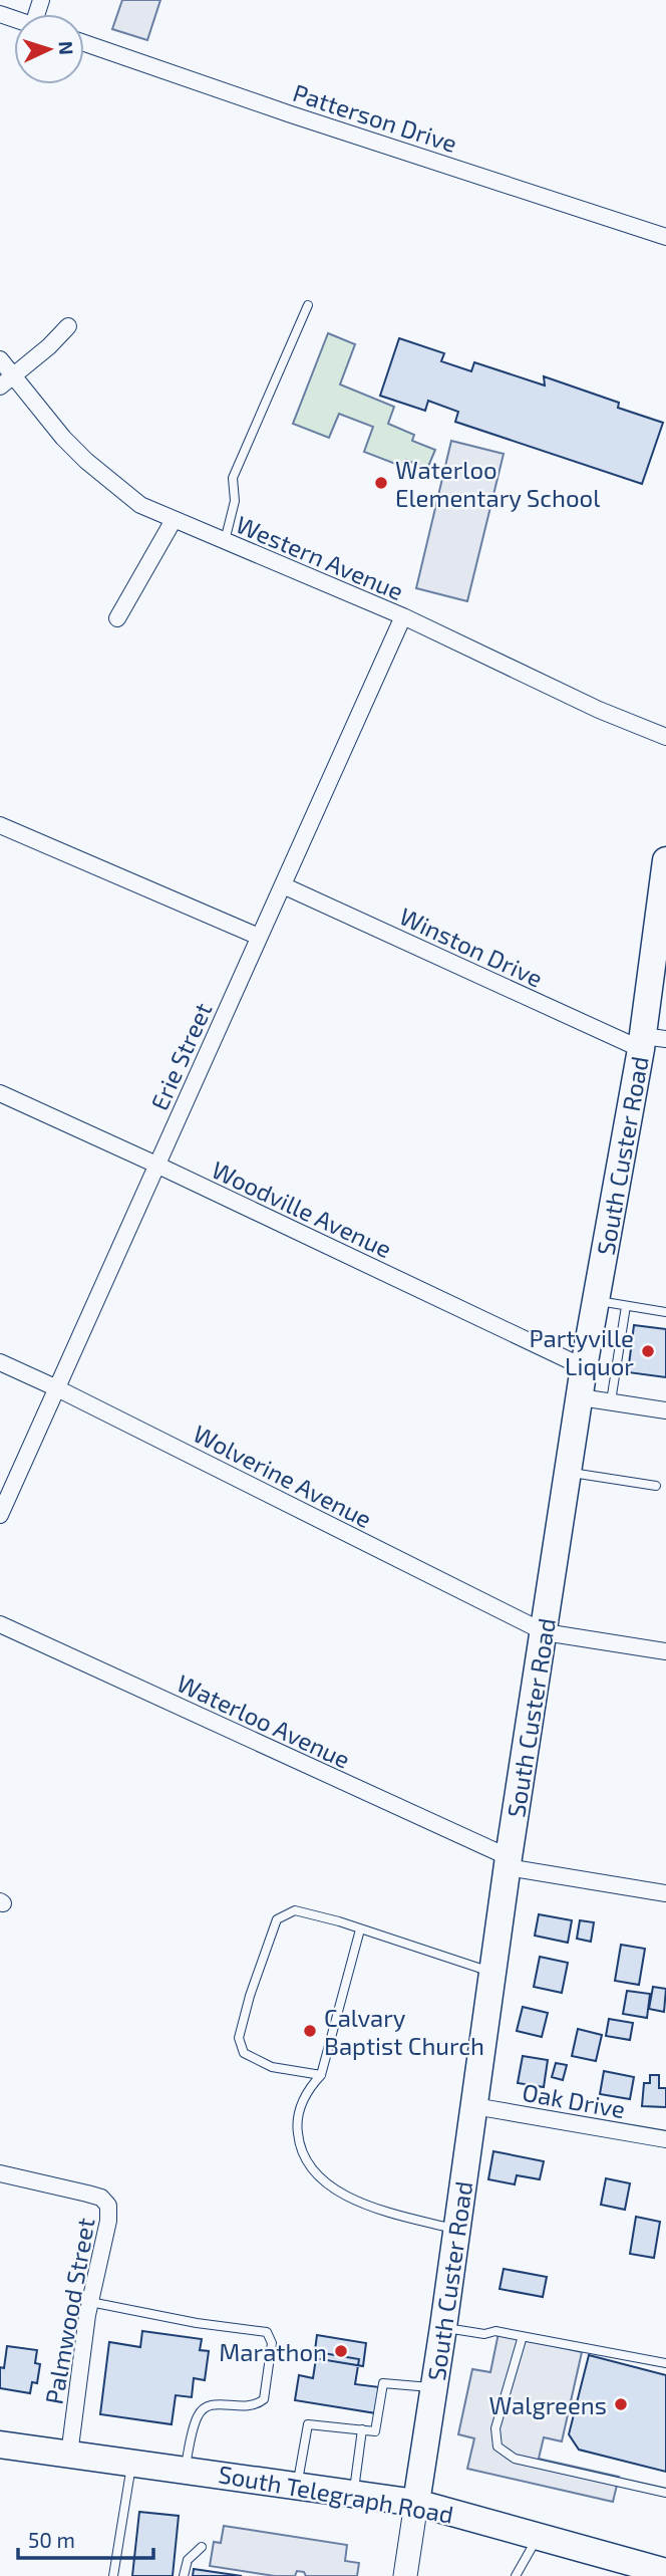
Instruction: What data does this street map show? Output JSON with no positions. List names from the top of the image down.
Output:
{
  "streets": {
    "main road": ["South Custer Road", "South Telegraph Road"],
    "street": [
      "Patterson Drive",
      "Western Avenue",
      "Winston Drive",
      "Erie Street",
      "Woodville Avenue",
      "Wolverine Avenue",
      "Waterloo Avenue",
      "Oak Drive",
      "Palmwood Street"
    ]
  },
  "crossings": [
    ["Western Avenue", "Erie Street"],
    ["Winston Drive", "Erie Street"],
    ["Winston Drive", "South Custer Road"],
    ["Erie Street", "Woodville Avenue"],
    ["Erie Street", "Wolverine Avenue"],
    ["South Custer Road", "Woodville Avenue"],
    ["South Custer Road", "Wolverine Avenue"],
    ["South Custer Road", "Waterloo Avenue"],
    ["South Custer Road", "Oak Drive"],
    ["South Custer Road", "South Telegraph Road"],
    ["Palmwood Street", "South Telegraph Road"]
  ],
  "places": [
    "Waterloo Elementary School",
    "Partyville Liquor",
    "Calvary Baptist Church",
    "Marathon",
    "Walgreens"
  ],
  "scale_bar": "50 m",
  "north": "right"
}
